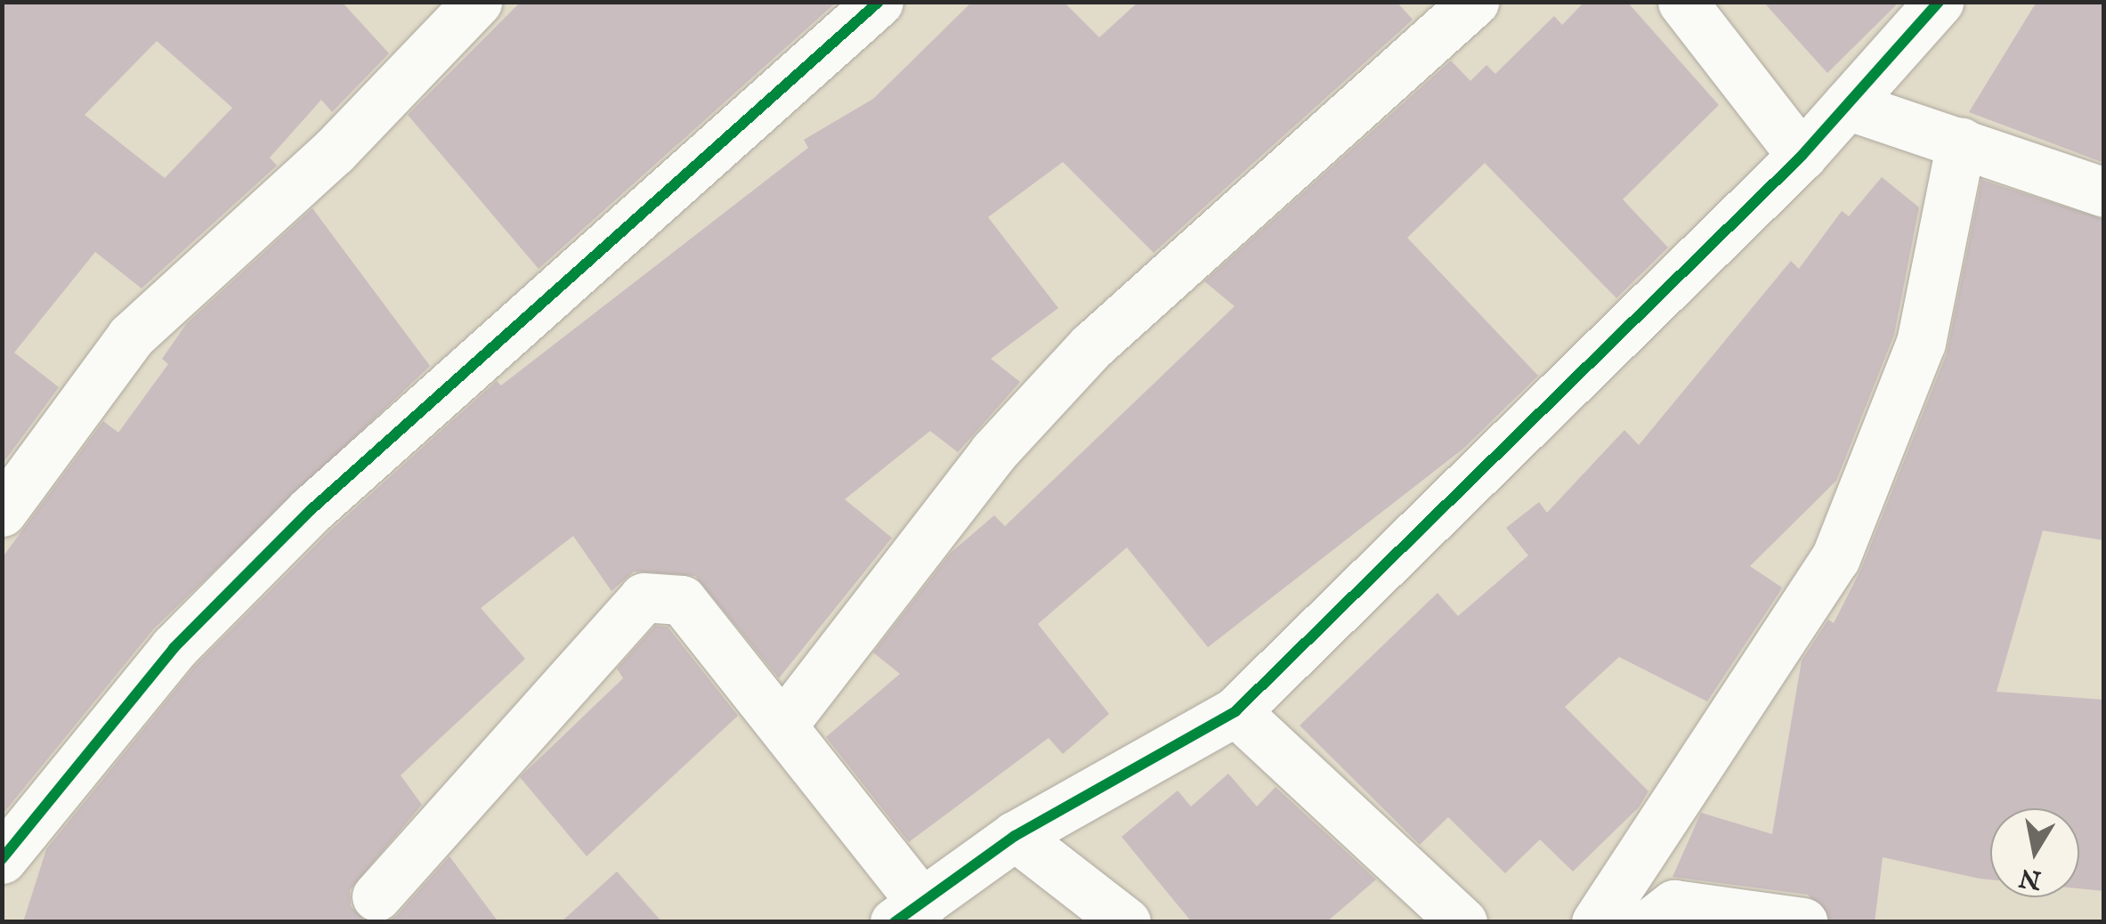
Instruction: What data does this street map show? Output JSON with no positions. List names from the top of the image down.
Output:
{
  "north": "bottom"
}
